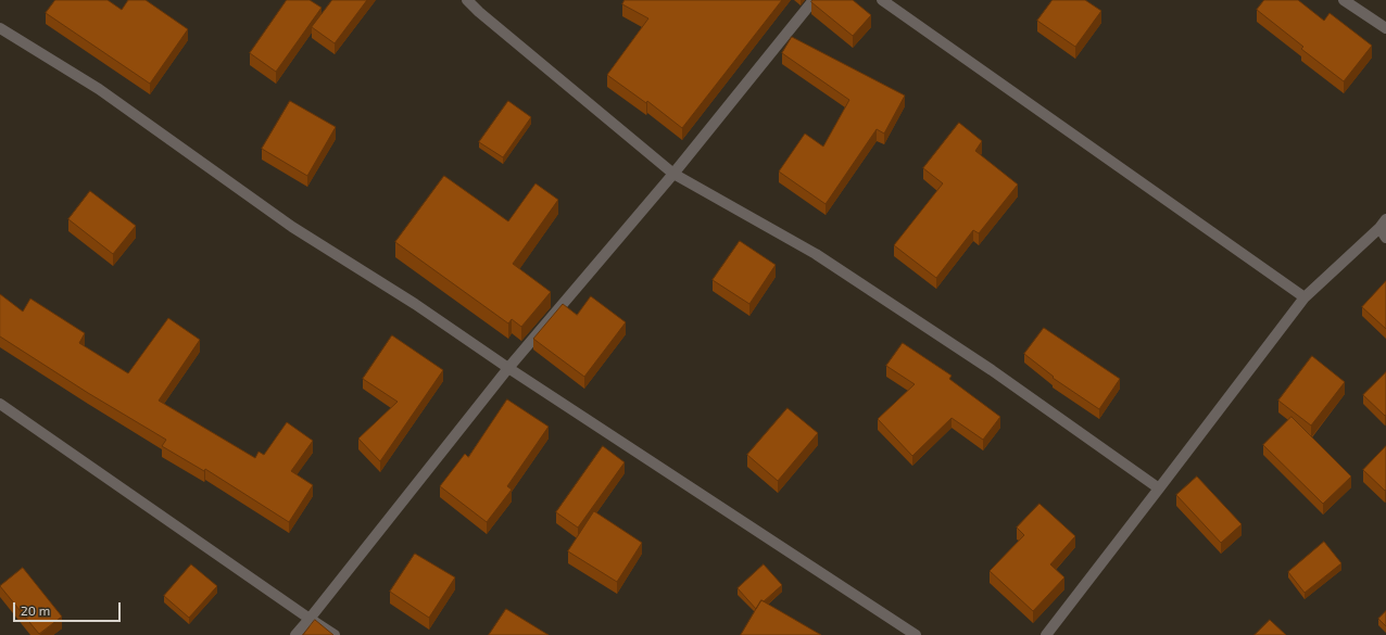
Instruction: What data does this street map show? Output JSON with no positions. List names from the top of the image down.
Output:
{
  "scale_bar": "20 m"
}
